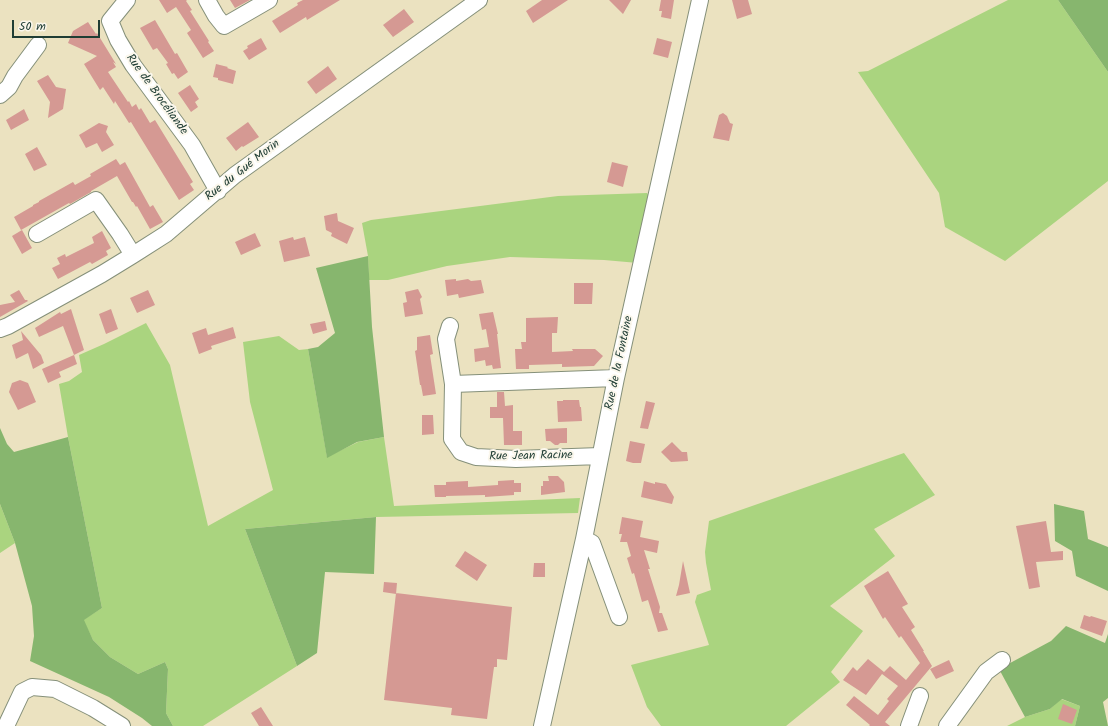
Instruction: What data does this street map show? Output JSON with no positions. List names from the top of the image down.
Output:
{
  "streets": {
    "street": [
      "Rue de Brocéliande",
      "Rue du Gué Morin",
      "Rue de la Fontaine",
      "Rue Jean Racine"
    ]
  },
  "crossings": [
    ["Rue de Brocéliande", "Rue du Gué Morin"],
    ["Rue de la Fontaine", "Rue Jean Racine"]
  ],
  "scale_bar": "50 m"
}
